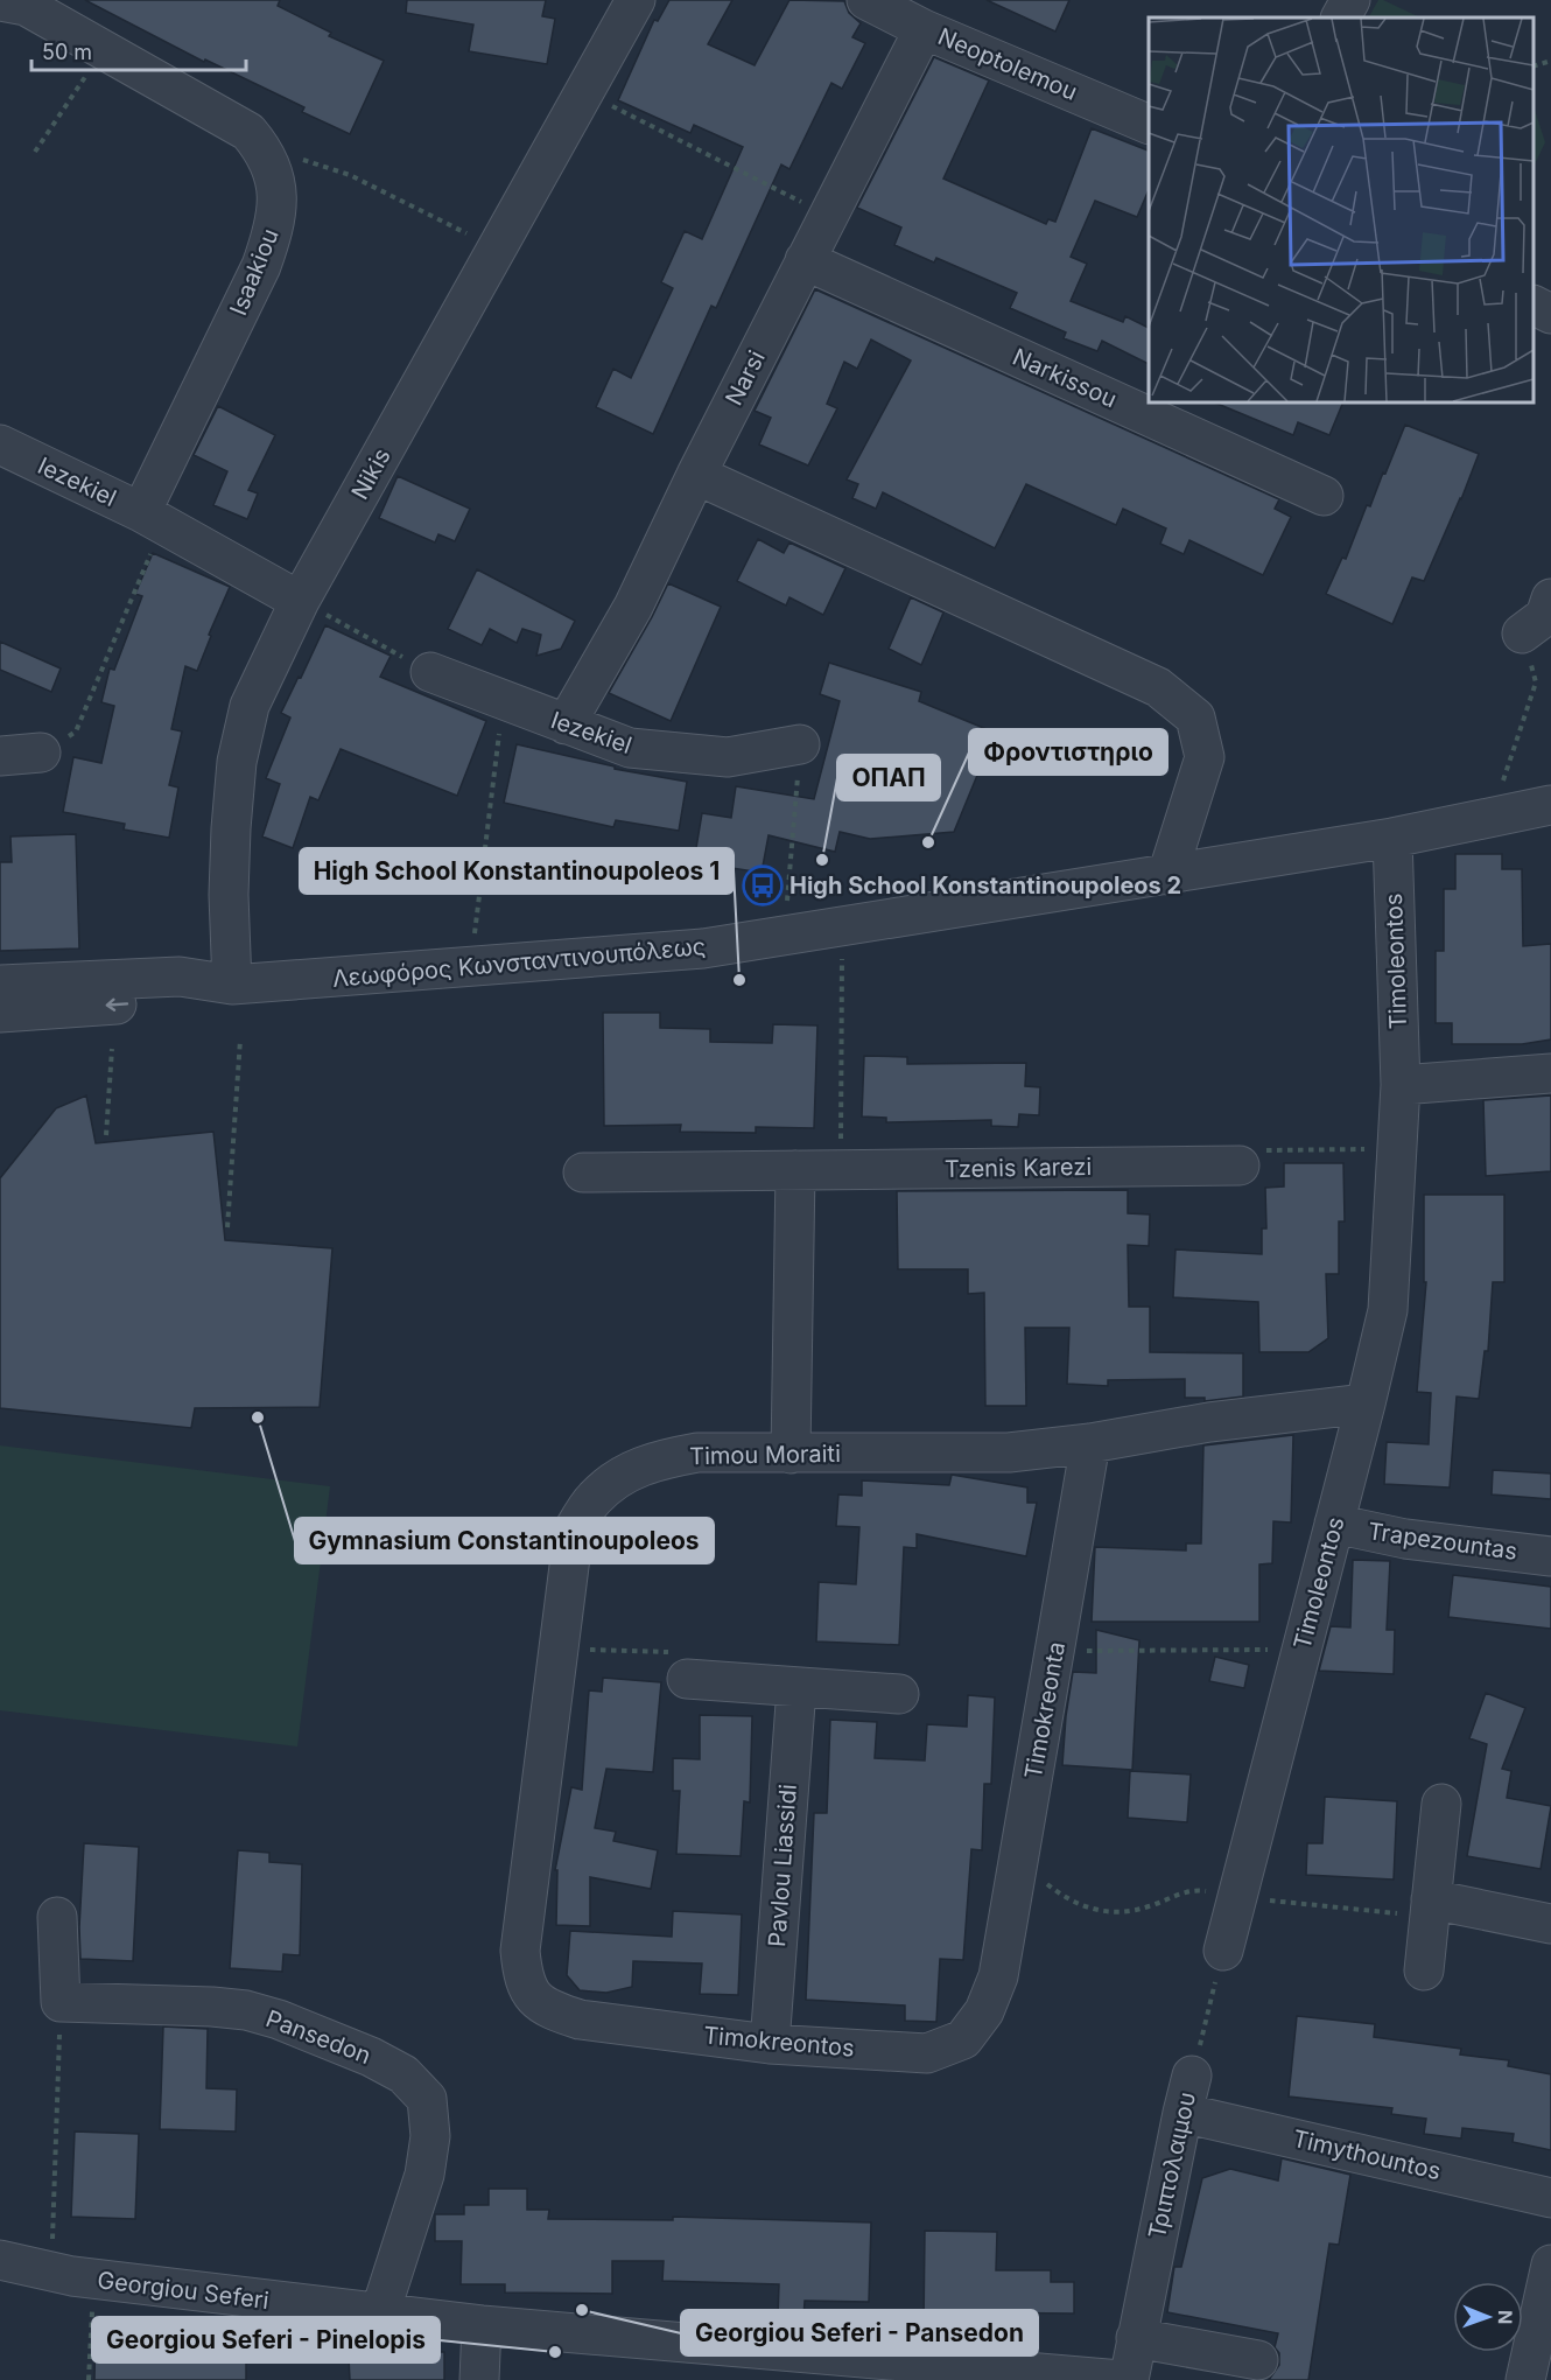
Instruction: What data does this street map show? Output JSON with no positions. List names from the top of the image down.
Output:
{
  "streets": {
    "street": [
      "Neoptolemou",
      "Isaakiou",
      "Narsi",
      "Narkissou",
      "Nikis",
      "Iezekiel",
      "Timoleontos",
      "Λεωφόρος Κωνσταντινουπόλεως",
      "Tzenis Karezi",
      "Timou Moraiti",
      "Trapezountas",
      "Timokreonta",
      "Pavlou Liassidi",
      "Pansedon",
      "Timokreontos",
      "Timythountos",
      "Τριπτολαιμου",
      "Georgiou Seferi"
    ]
  },
  "crossings": [
    ["Neoptolemou", "Narsi"],
    ["Isaakiou", "Iezekiel"],
    ["Narsi", "Narkissou"],
    ["Narsi", "Iezekiel"],
    ["Nikis", "Iezekiel"],
    ["Nikis", "Λεωφόρος Κωνσταντινουπόλεως"],
    ["Timoleontos", "Λεωφόρος Κωνσταντινουπόλεως"],
    ["Timoleontos", "Timou Moraiti"],
    ["Timoleontos", "Trapezountas"],
    ["Timou Moraiti", "Timokreonta"],
    ["Timou Moraiti", "Timokreontos"],
    ["Timokreonta", "Timokreontos"],
    ["Pavlou Liassidi", "Timokreontos"],
    ["Pansedon", "Georgiou Seferi"],
    ["Timythountos", "Τριπτολαιμου"]
  ],
  "places": {
    "other": [
      "Φροντιστηριο",
      "ΟΠΑΠ",
      "High School Konstantinoupoleos 1",
      "Gymnasium Constantinoupoleos",
      "Georgiou Seferi - Pansedon",
      "Georgiou Seferi - Pinelopis"
    ],
    "bus stop": ["High School Konstantinoupoleos 2"]
  },
  "scale_bar": "50 m",
  "north": "right"
}
